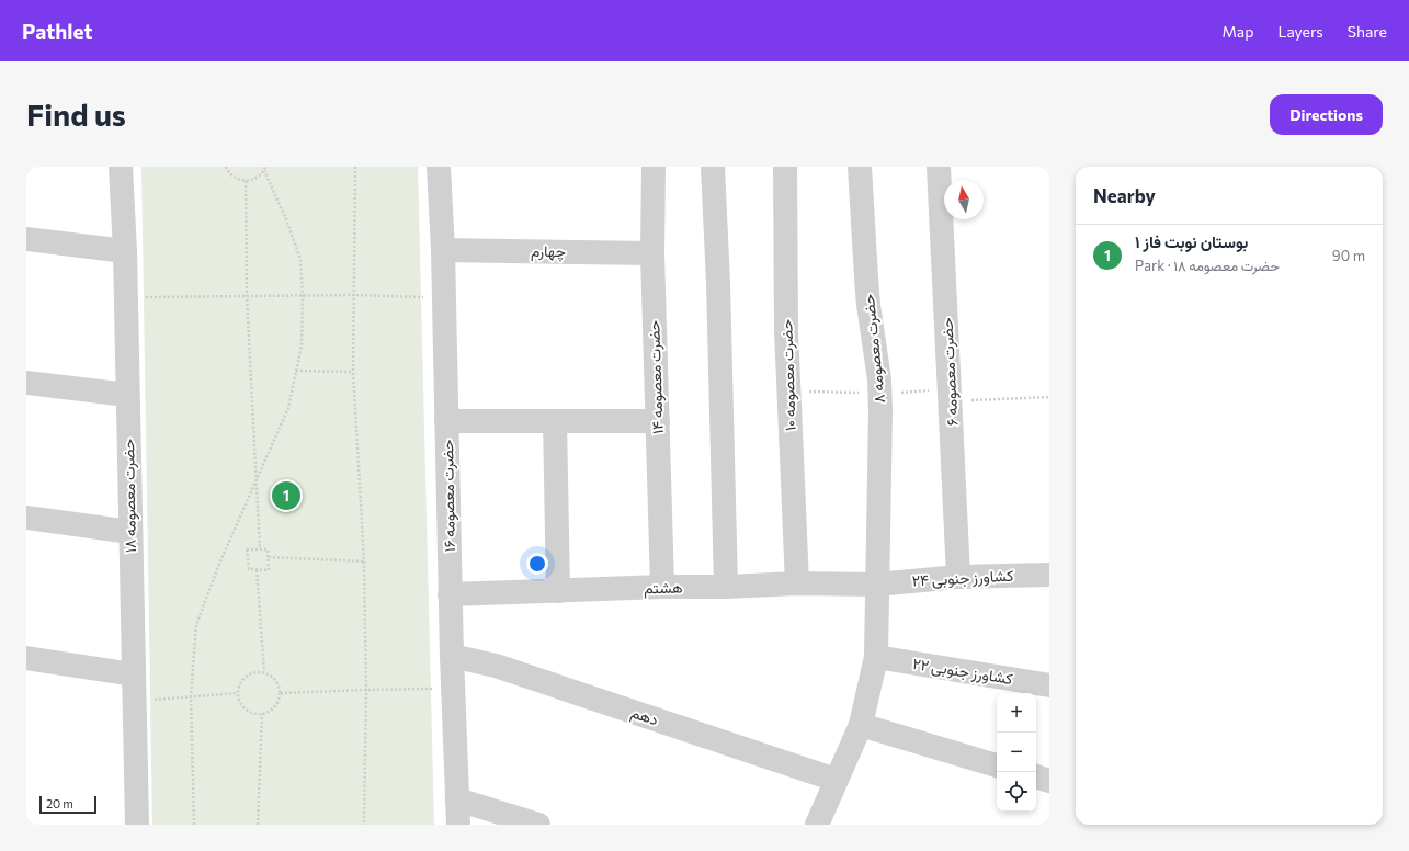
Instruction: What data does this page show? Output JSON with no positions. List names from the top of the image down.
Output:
{
  "streets": {
    "street": [
      "چهارم",
      "حضرت معصومه ۸",
      "حضرت معصومه ۶",
      "حضرت معصومه ۱۰",
      "حضرت معصومه ۱۴",
      "حضرت معصومه ۱۸",
      "حضرت معصومه ۱۶",
      "کشاورز جنوبی ۲۴",
      "هشتم",
      "کشاورز جنوبی ۲۲",
      "دهم"
    ]
  },
  "crossings": [
    ["چهارم", "حضرت معصومه ۱۴"],
    ["چهارم", "حضرت معصومه ۱۶"],
    ["حضرت معصومه ۸", "کشاورز جنوبی ۲۴"],
    ["حضرت معصومه ۸", "هشتم"],
    ["حضرت معصومه ۸", "کشاورز جنوبی ۲۲"],
    ["حضرت معصومه ۸", "دهم"],
    ["حضرت معصومه ۶", "کشاورز جنوبی ۲۴"],
    ["حضرت معصومه ۱۰", "هشتم"],
    ["حضرت معصومه ۱۴", "هشتم"],
    ["حضرت معصومه ۱۶", "هشتم"],
    ["حضرت معصومه ۱۶", "دهم"],
    ["کشاورز جنوبی ۲۴", "هشتم"]
  ],
  "scale_bar": "20 m",
  "north": "top",
  "page": {
    "header": "Pathlet",
    "nav": ["Map", "Layers", "Share"],
    "buttons": "Directions",
    "title": "Find us",
    "heading": "Nearby",
    "list": [
      {
        "mark": "1",
        "name": "بوستان نوبت فاز ۱",
        "note": "Park · حضرت معصومه ۱۸",
        "value": "90 m"
      }
    ],
    "pins": "1",
    "map_buttons": ["+", "−"],
    "scale": "20 m"
  }
}
